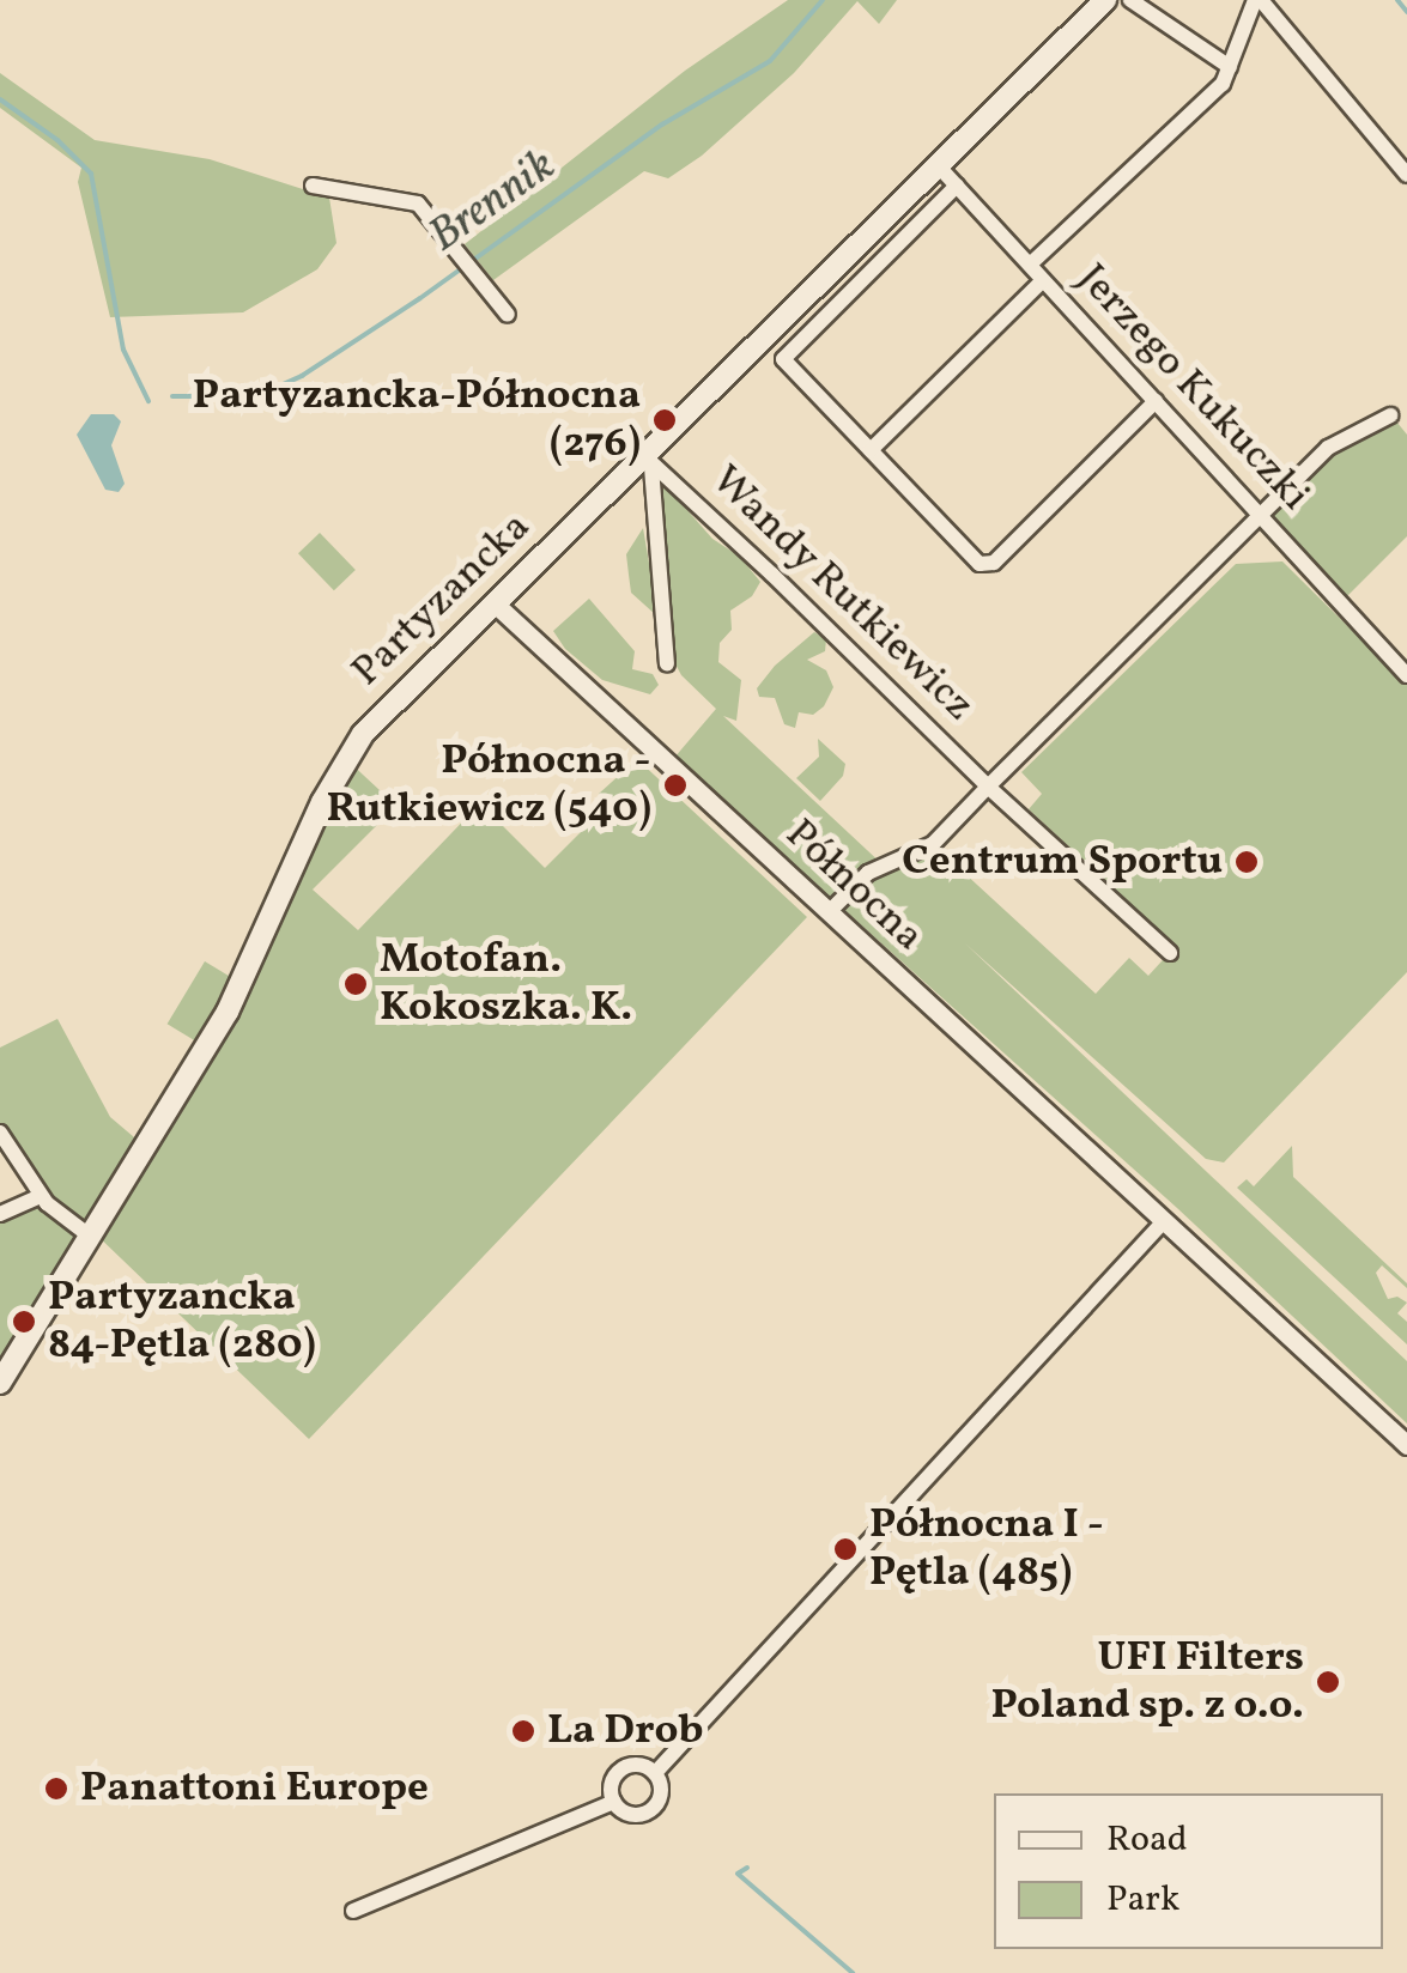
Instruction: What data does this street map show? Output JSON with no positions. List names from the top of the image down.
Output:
{
  "streets": {
    "main road": ["Partyzancka"],
    "street": ["Jerzego Kukuczki", "Wandy Rutkiewicz", "Północna"]
  },
  "crossings": [
    ["Jerzego Kukuczki", "Partyzancka"],
    ["Wandy Rutkiewicz", "Partyzancka"],
    ["Partyzancka", "Północna"]
  ],
  "water": ["Brennik"],
  "places": [
    "Partyzancka-Północna (276)",
    "Północna - Rutkiewicz (540)",
    "Centrum Sportu",
    "Motofan. Kokoszka. K.",
    "Partyzancka 84-Pętla (280)",
    "Północna I - Pętla (485)",
    "UFI Filters Poland sp. z o.o.",
    "La Drob",
    "Panattoni Europe"
  ],
  "legend": ["Road", "Park"]
}
